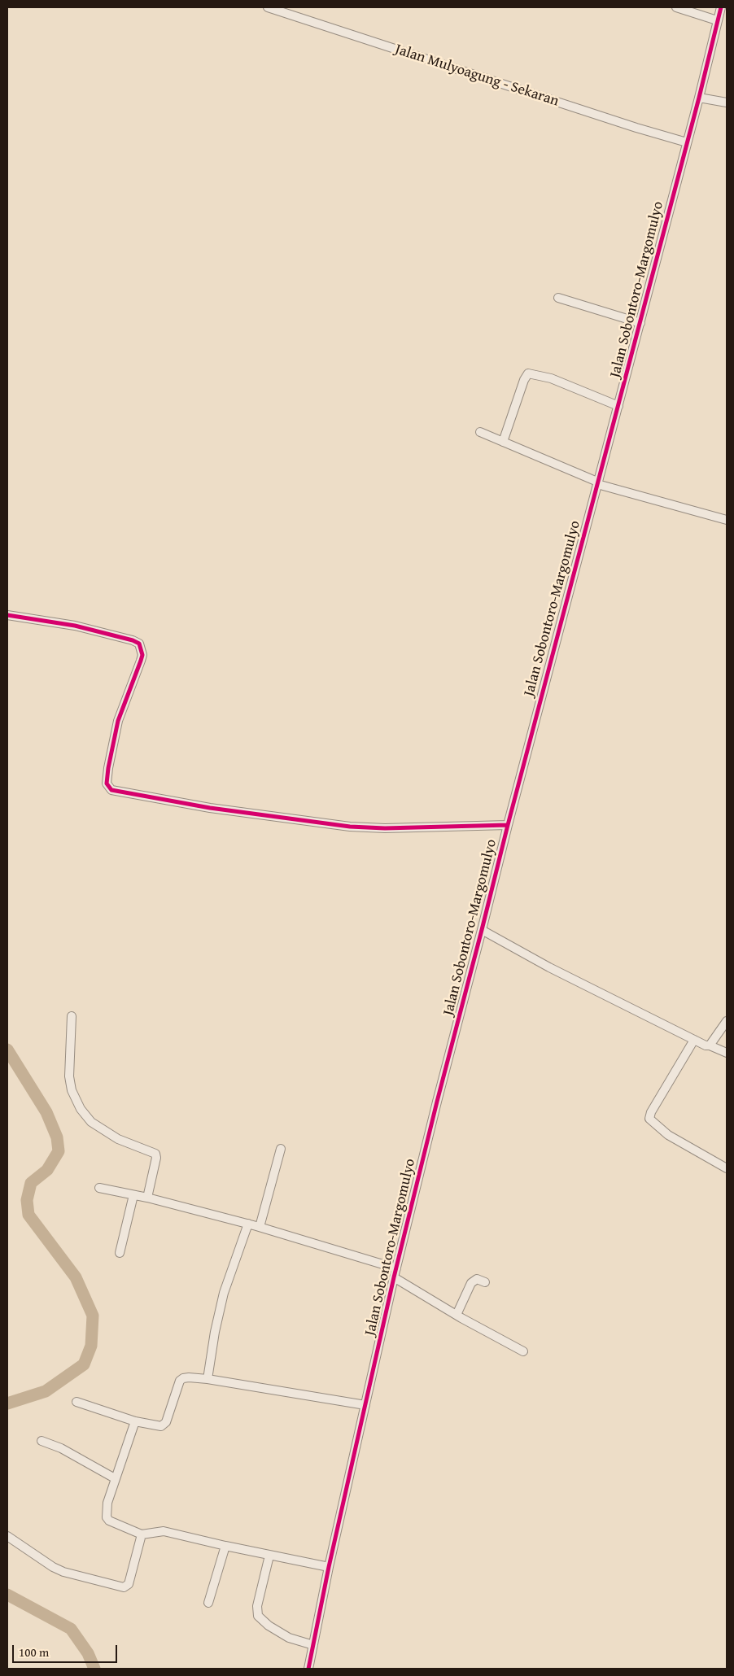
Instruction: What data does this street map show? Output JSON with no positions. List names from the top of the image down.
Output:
{
  "streets": {
    "street": ["Jalan Mulyoagung - Sekaran", "Jalan Sobontoro-Margomulyo"]
  },
  "crossings": [
    ["Jalan Mulyoagung - Sekaran", "Jalan Sobontoro-Margomulyo"]
  ],
  "scale_bar": "100 m"
}
